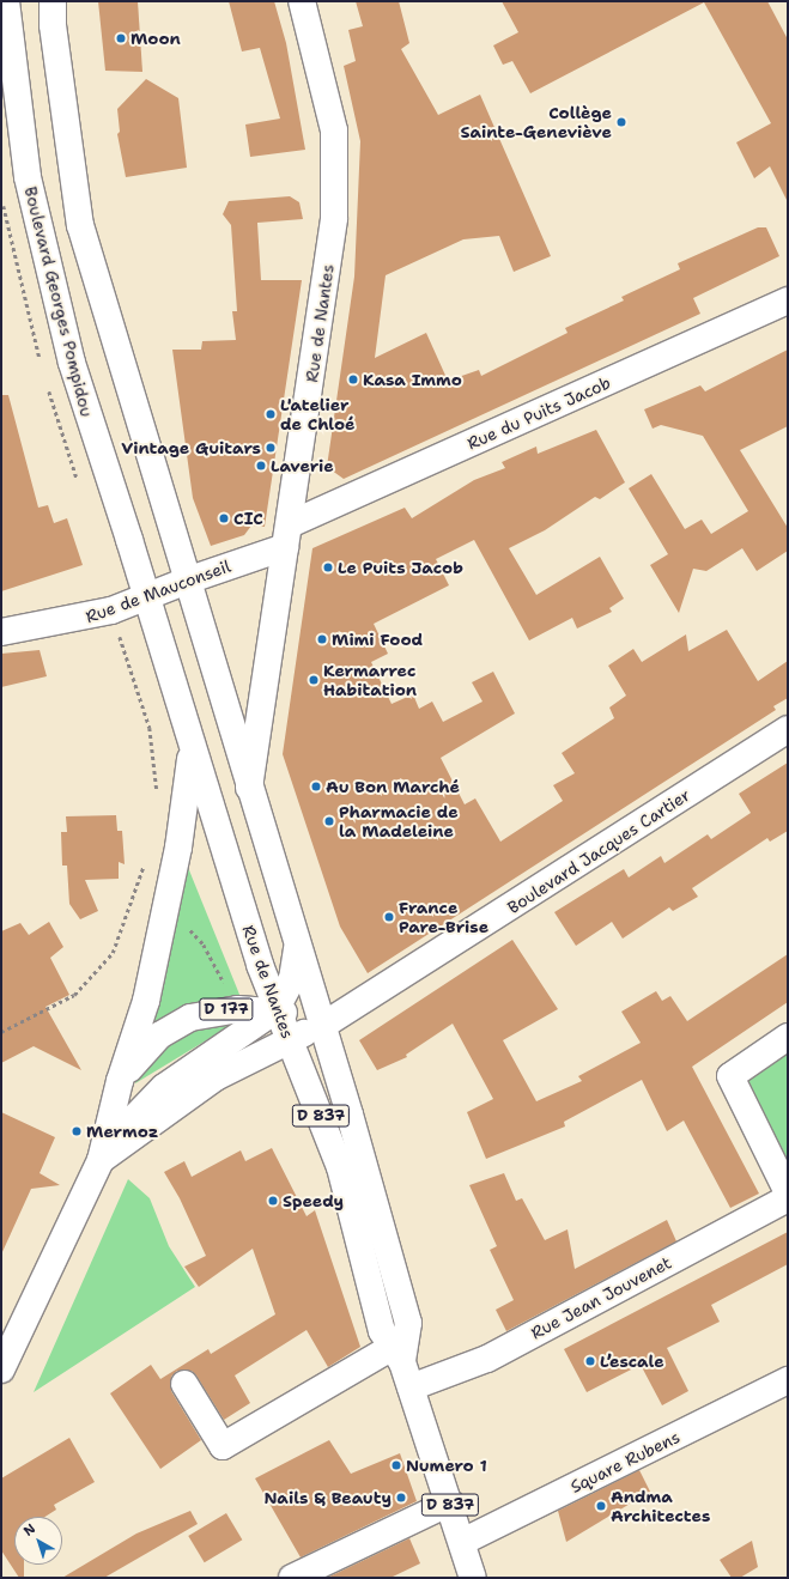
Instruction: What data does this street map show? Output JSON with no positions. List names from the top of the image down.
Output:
{
  "streets": {
    "main road": [
      "Boulevard Georges Pompidou",
      "Rue de Nantes",
      "Rue du Puits Jacob",
      "Rue de Mauconseil",
      "Boulevard Jacques Cartier",
      "D 177",
      "D 837",
      "Rue Jean Jouvenet",
      "Square Rubens"
    ]
  },
  "crossings": [
    ["Boulevard Georges Pompidou", "Rue de Nantes"],
    ["Boulevard Georges Pompidou", "Rue de Mauconseil"],
    ["Rue de Nantes", "Rue du Puits Jacob"],
    ["Rue de Nantes", "Rue de Mauconseil"],
    ["Rue de Nantes", "Boulevard Jacques Cartier"],
    ["Rue de Nantes", "D 177"],
    ["Rue de Nantes", "Rue Jean Jouvenet"],
    ["Rue de Nantes", "Square Rubens"],
    ["Rue du Puits Jacob", "Rue de Mauconseil"],
    ["Boulevard Jacques Cartier", "D 177"]
  ],
  "places": [
    "Moon",
    "Collège Sainte-Geneviève",
    "Kasa Immo",
    "L'atelier de Chloé",
    "Vintage Guitars",
    "Laverie",
    "CIC",
    "Le Puits Jacob",
    "Mimi Food",
    "Kermarrec Habitation",
    "Au Bon Marché",
    "Pharmacie de la Madeleine",
    "France Pare-Brise",
    "Mermoz",
    "Speedy",
    "L’escale",
    "Numero 1",
    "Nails & Beauty",
    "Andma Architectes"
  ],
  "north": "top left"
}
